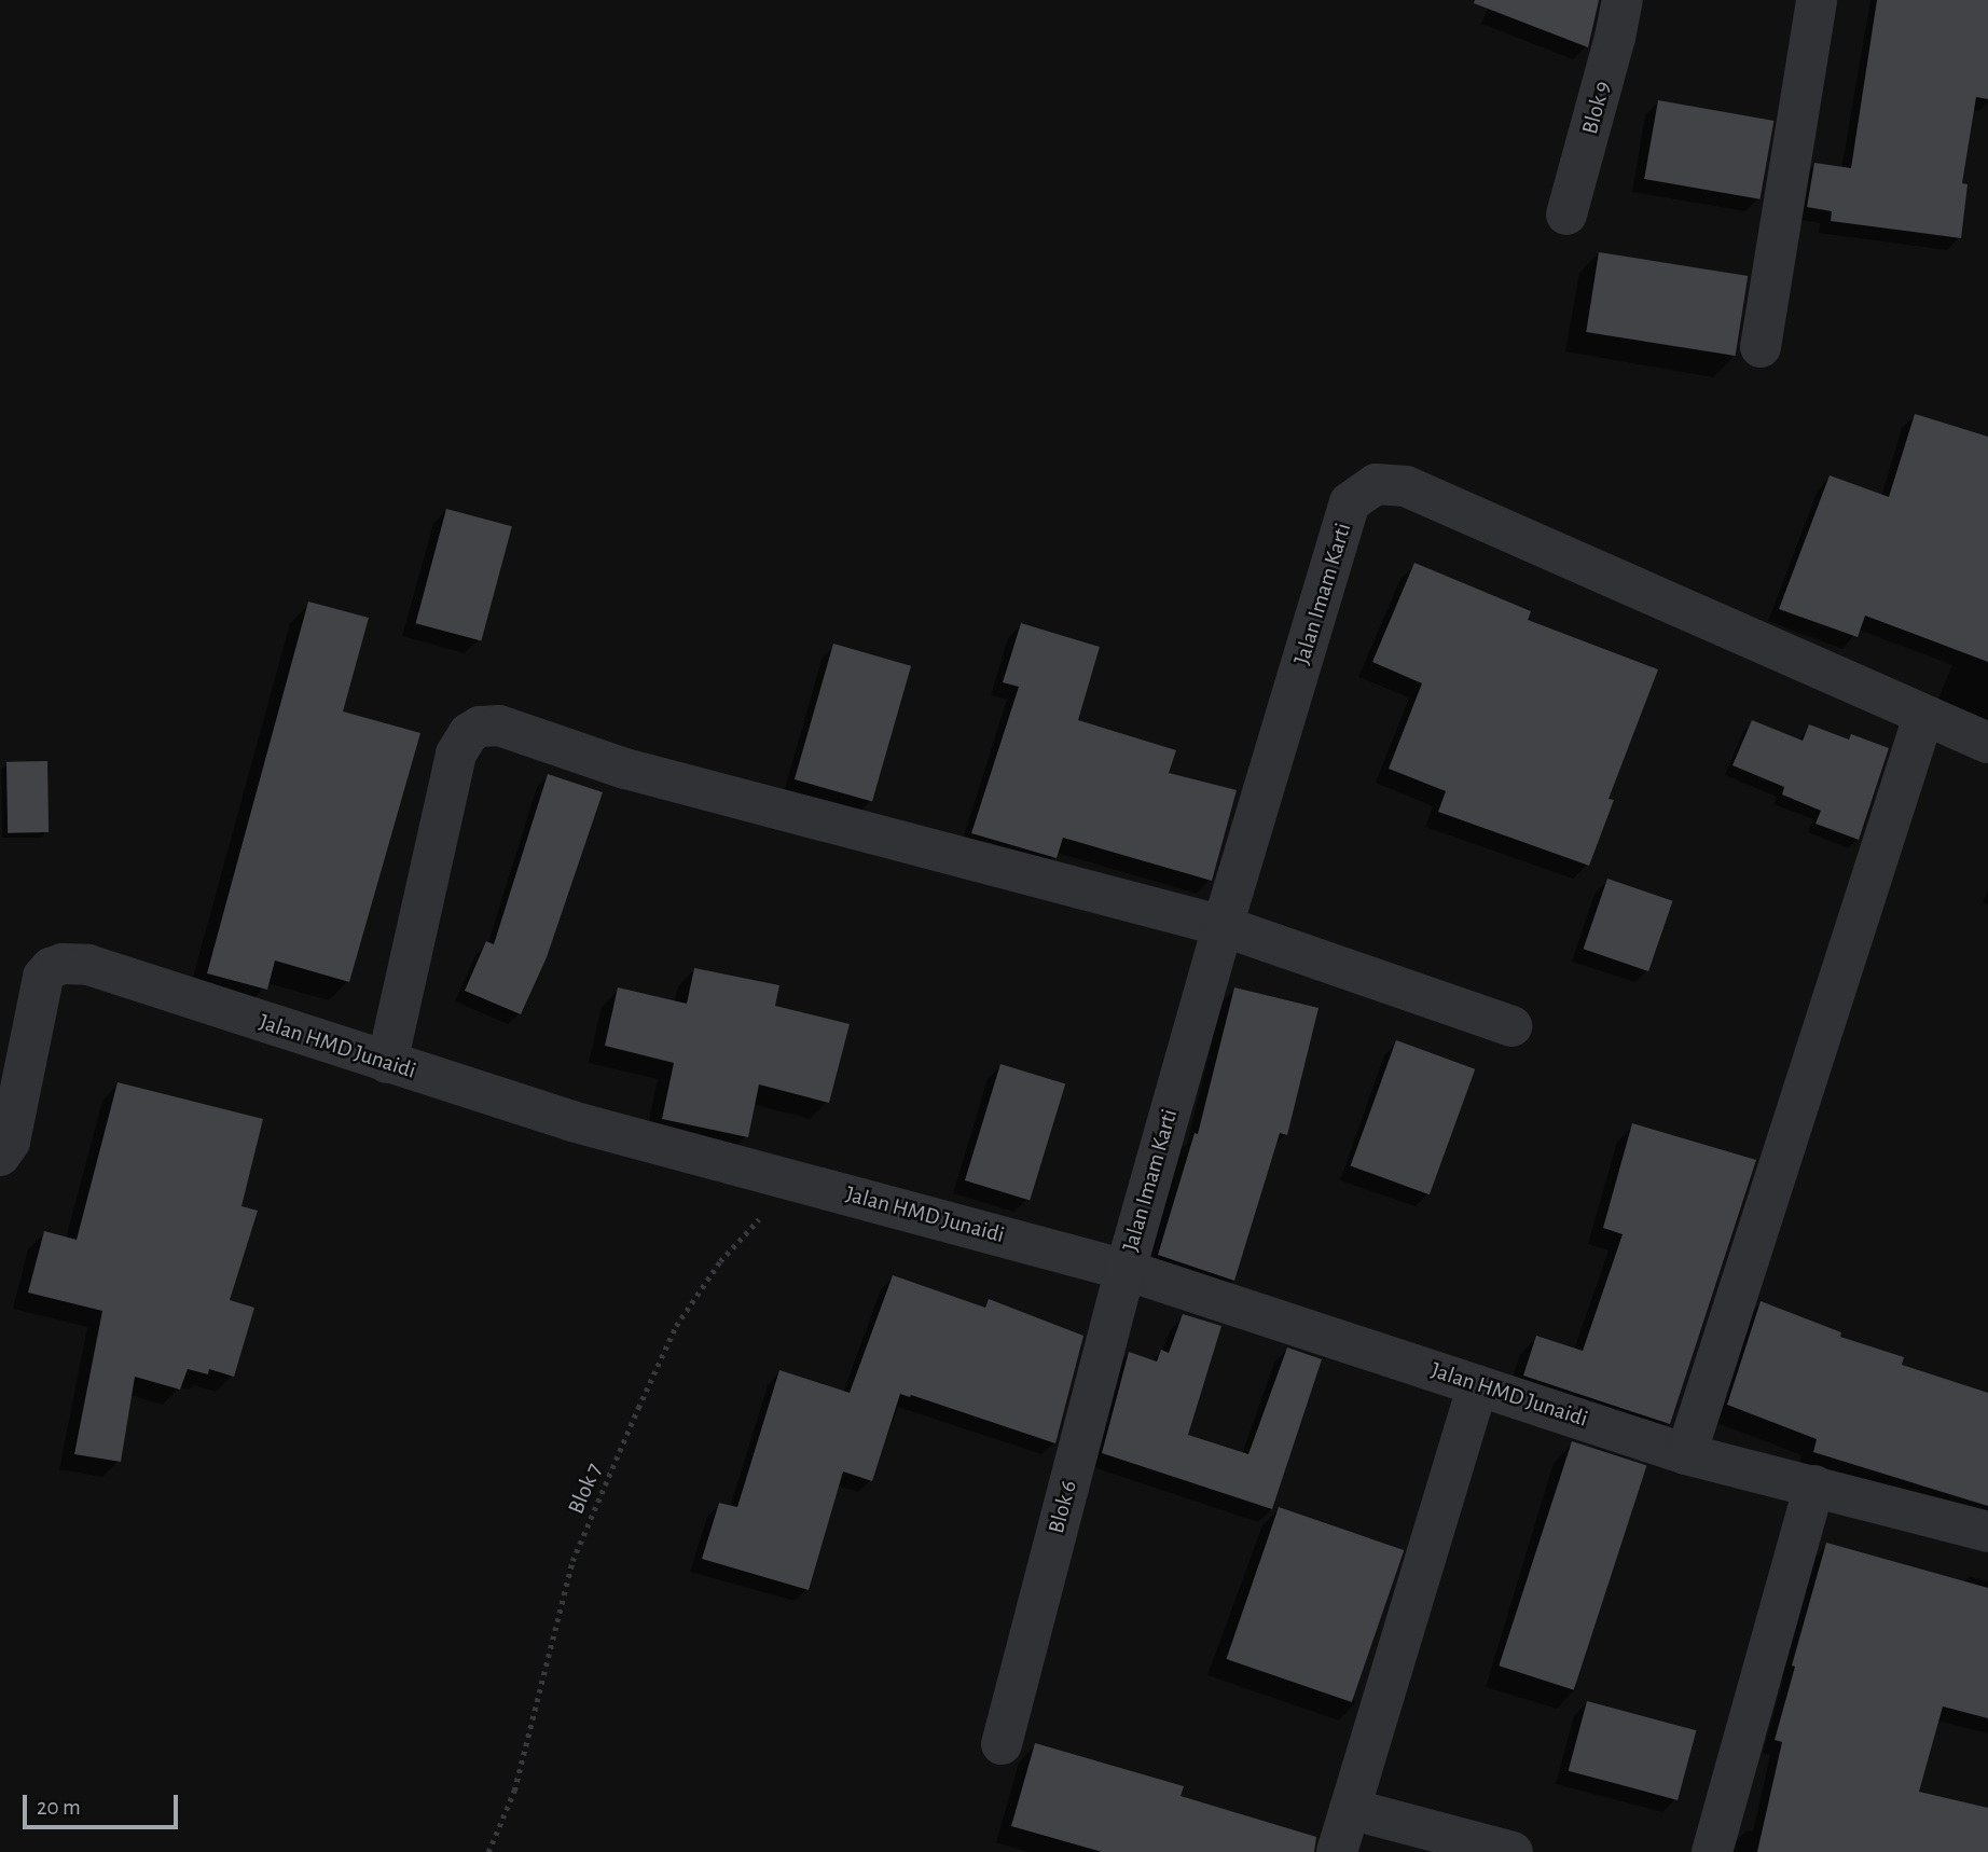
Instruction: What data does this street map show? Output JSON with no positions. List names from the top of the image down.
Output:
{
  "streets": {
    "street": [
      "Blok 9",
      "Jalan Imam Karti",
      "Jalan HMD Junaidi",
      "Blok 6"
    ],
    "path": ["Blok 7"]
  },
  "crossings": [
    ["Jalan Imam Karti", "Jalan HMD Junaidi"],
    ["Jalan Imam Karti", "Blok 6"],
    ["Jalan HMD Junaidi", "Blok 7"],
    ["Jalan HMD Junaidi", "Blok 6"]
  ],
  "scale_bar": "20 m"
}
